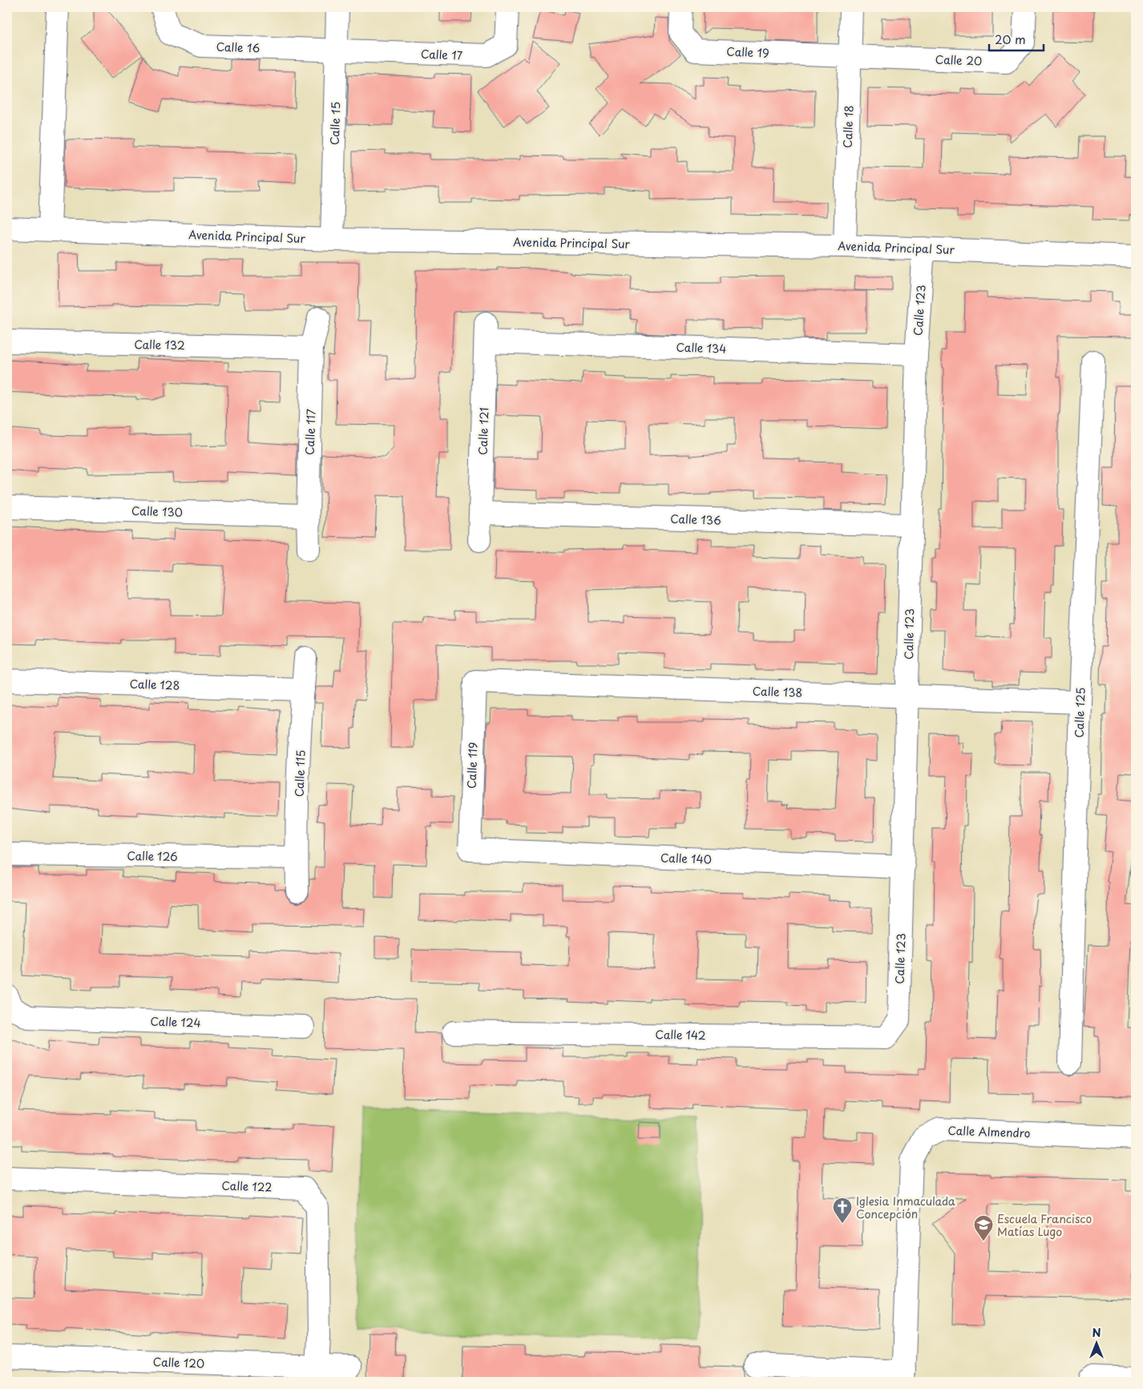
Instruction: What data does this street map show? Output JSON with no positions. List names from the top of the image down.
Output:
{
  "streets": {
    "street": [
      "Calle 16",
      "Calle 19",
      "Calle 17",
      "Calle 20",
      "Calle 15",
      "Calle 18",
      "Avenida Principal Sur",
      "Calle 123",
      "Calle 132",
      "Calle 134",
      "Calle 121",
      "Calle 117",
      "Calle 130",
      "Calle 136",
      "Calle 128",
      "Calle 138",
      "Calle 125",
      "Calle 119",
      "Calle 115",
      "Calle 126",
      "Calle 140",
      "Calle 124",
      "Calle 142",
      "Calle Almendro",
      "Calle 122",
      "Calle 120"
    ]
  },
  "crossings": [
    ["Calle 16", "Calle 17"],
    ["Calle 16", "Calle 15"],
    ["Calle 19", "Calle 20"],
    ["Calle 19", "Calle 18"],
    ["Calle 17", "Calle 15"],
    ["Calle 20", "Calle 18"],
    ["Calle 15", "Avenida Principal Sur"],
    ["Calle 18", "Avenida Principal Sur"],
    ["Avenida Principal Sur", "Calle 123"],
    ["Calle 123", "Calle 134"],
    ["Calle 123", "Calle 136"],
    ["Calle 123", "Calle 138"],
    ["Calle 123", "Calle 140"],
    ["Calle 123", "Calle 142"],
    ["Calle 132", "Calle 117"],
    ["Calle 134", "Calle 121"],
    ["Calle 121", "Calle 136"],
    ["Calle 117", "Calle 130"],
    ["Calle 128", "Calle 115"],
    ["Calle 138", "Calle 125"],
    ["Calle 138", "Calle 119"],
    ["Calle 119", "Calle 140"],
    ["Calle 115", "Calle 126"],
    ["Calle 122", "Calle 120"]
  ],
  "places": {
    "church": ["Iglesia Inmaculada Concepción"],
    "school or university": ["Escuela Francisco Matías Lugo"]
  },
  "scale_bar": "20 m",
  "north": "top"
}
